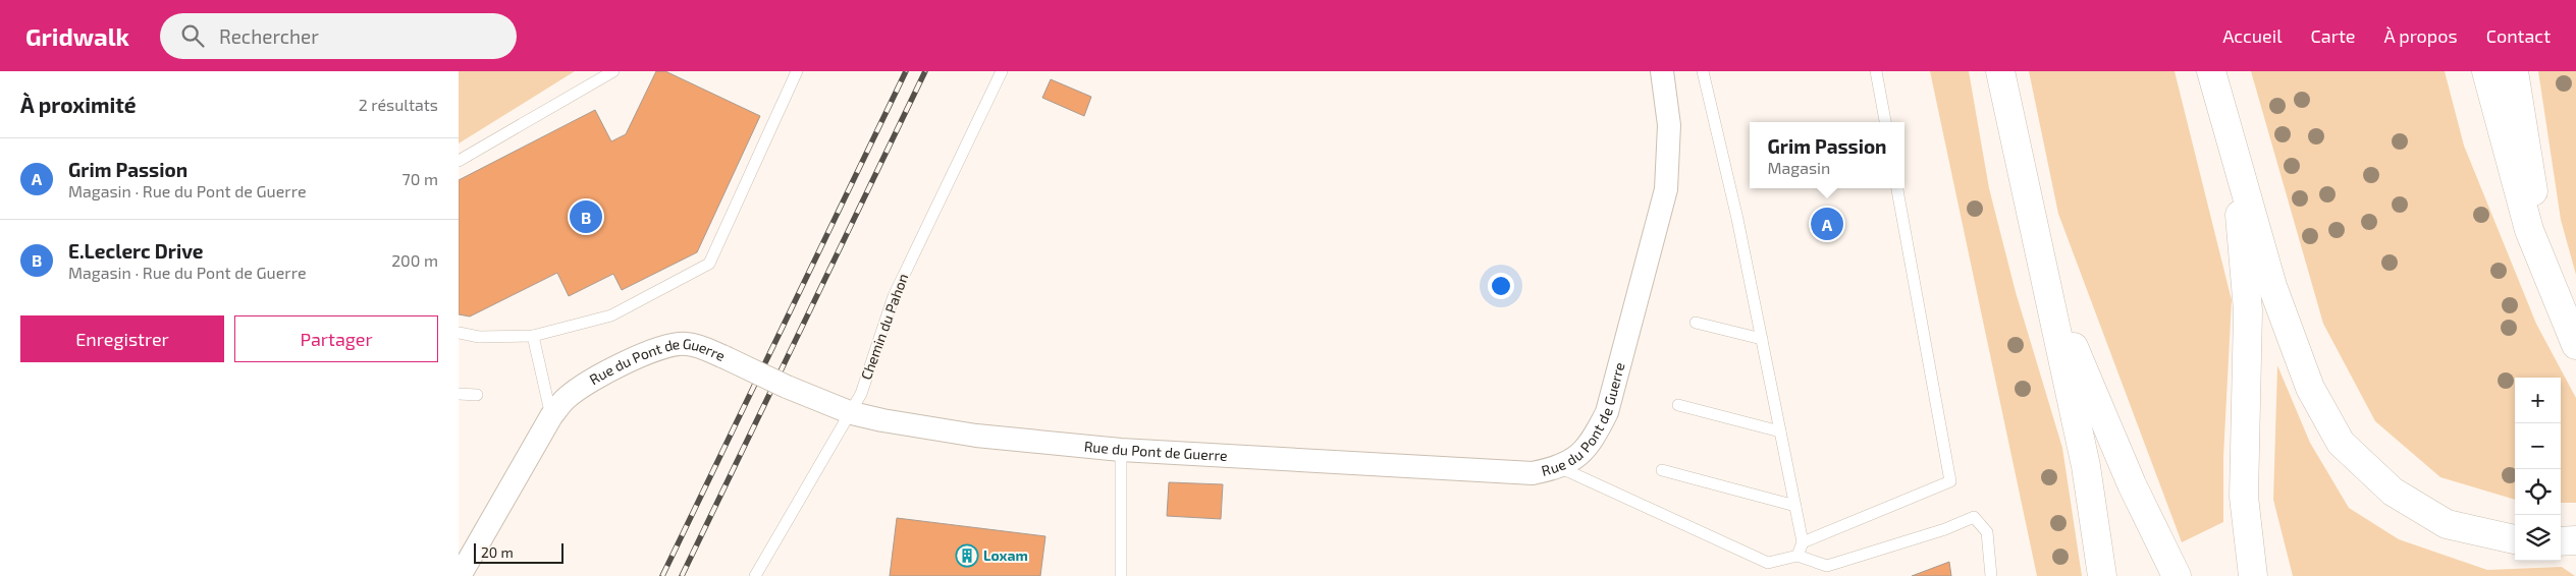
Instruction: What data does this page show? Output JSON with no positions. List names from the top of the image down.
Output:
{
  "streets": {
    "street": ["Rue du Pont de Guerre"],
    "lane": ["Chemin du Pahon"]
  },
  "crossings": [
    ["Chemin du Pahon", "Rue du Pont de Guerre"]
  ],
  "places": {
    "building": ["Loxam"]
  },
  "scale_bar": "20 m",
  "page": {
    "header": "Gridwalk",
    "search": "Rechercher",
    "nav": [
      "Accueil",
      "Carte",
      "À propos",
      "Contact"
    ],
    "heading": ["À proximité", "2 résultats"],
    "popup": ["Grim Passion", "Magasin"],
    "list": [
      {
        "mark": "A",
        "name": "Grim Passion",
        "note": "Magasin · Rue du Pont de Guerre",
        "value": "70 m"
      },
      {
        "mark": "B",
        "name": "E.Leclerc Drive",
        "note": "Magasin · Rue du Pont de Guerre",
        "value": "200 m"
      }
    ],
    "pins": ["B", "A"],
    "buttons": ["Enregistrer", "Partager"],
    "map_buttons": ["+", "−"],
    "scale": "20 m"
  }
}
